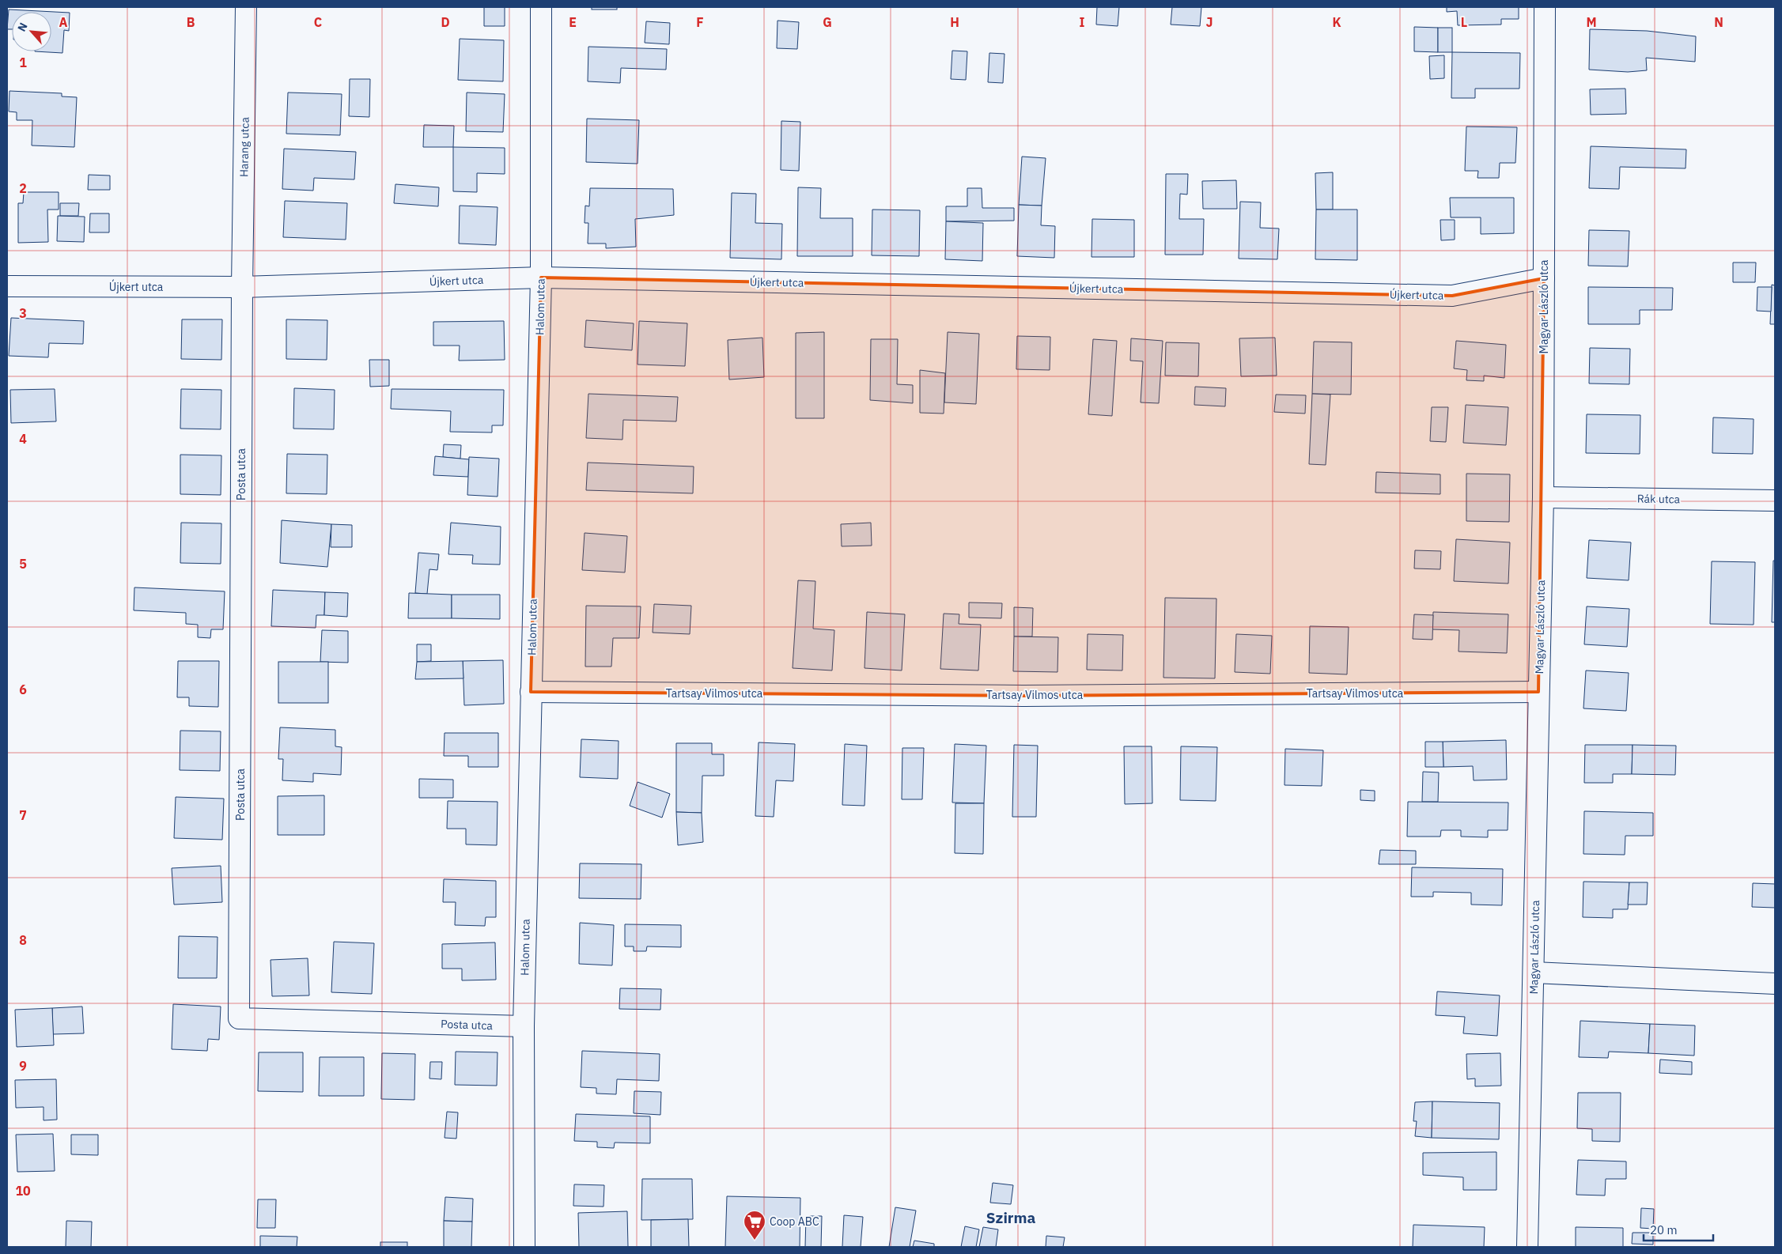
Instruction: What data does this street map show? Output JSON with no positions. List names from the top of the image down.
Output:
{
  "streets": {
    "street": [
      "Harang utca",
      "Újkert utca",
      "Halom utca",
      "Magyar László utca",
      "Posta utca",
      "Rák utca",
      "Tartsay Vilmos utca"
    ]
  },
  "crossings": [
    ["Harang utca", "Újkert utca"],
    ["Harang utca", "Posta utca"],
    ["Újkert utca", "Halom utca"],
    ["Újkert utca", "Magyar László utca"],
    ["Újkert utca", "Posta utca"],
    ["Halom utca", "Posta utca"],
    ["Halom utca", "Tartsay Vilmos utca"],
    ["Magyar László utca", "Rák utca"],
    ["Magyar László utca", "Tartsay Vilmos utca"]
  ],
  "districts": ["Szirma"],
  "places": {
    "supermarket": ["Coop ABC"]
  },
  "scale_bar": "20 m",
  "north": "top left",
  "grid": {
    "columns": [
      "A",
      "B",
      "C",
      "D",
      "E",
      "F",
      "G",
      "H",
      "I",
      "J",
      "K",
      "L",
      "M",
      "N"
    ],
    "rows": [
      "1",
      "2",
      "3",
      "4",
      "5",
      "6",
      "7",
      "8",
      "9",
      "10"
    ]
  }
}
